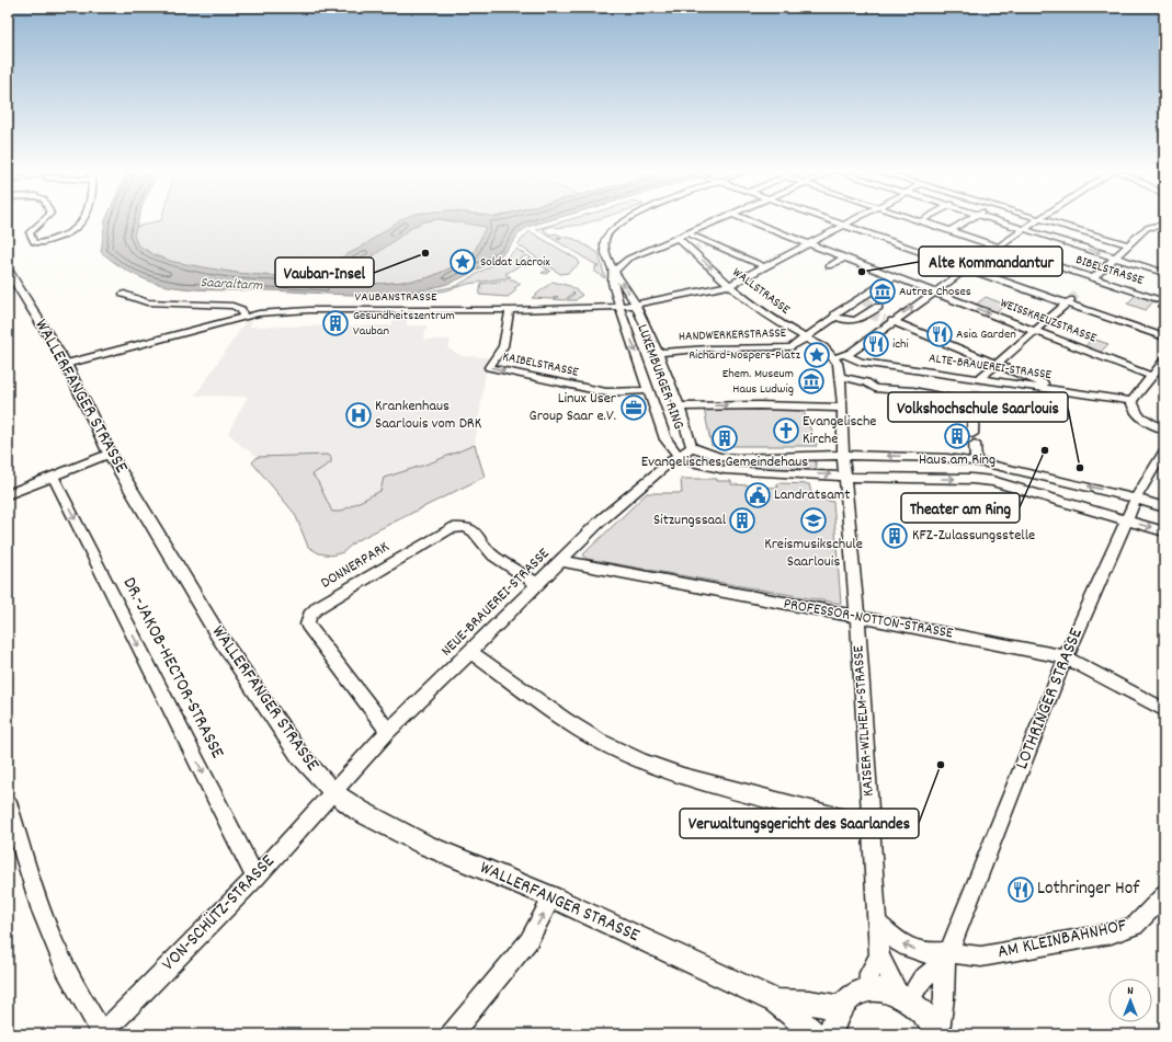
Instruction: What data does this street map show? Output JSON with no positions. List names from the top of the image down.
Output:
{
  "streets": {
    "main road": ["WALLERFANGER STRASSE"],
    "street": [
      "BIBELSTRASSE",
      "WALLSTRASSE",
      "VAUBANSTRASSE",
      "WEISSKREUZSTRASSE",
      "HANDWERKERSTRASSE",
      "KAIBELSTRASSE",
      "ALTE-BRAUEREI-STRASSE",
      "LUXEMBURGER RING",
      "DONNERPARK",
      "NEUE-BRAUEREI-STRASSE",
      "PROFESSOR-NOTTON-STRASSE",
      "DR.-JAKOB-HECTOR-STRASSE",
      "LOTHRINGER STRASSE",
      "KAISER-WILHELM-STRASSE",
      "VON-SCHÜTZ-STRASSE",
      "AM KLEINBAHNHOF"
    ]
  },
  "crossings": [
    ["WALLSTRASSE", "VAUBANSTRASSE"],
    ["WALLSTRASSE", "HANDWERKERSTRASSE"],
    ["WALLSTRASSE", "KAISER-WILHELM-STRASSE"],
    ["VAUBANSTRASSE", "WEISSKREUZSTRASSE"],
    ["VAUBANSTRASSE", "KAIBELSTRASSE"],
    ["VAUBANSTRASSE", "LUXEMBURGER RING"],
    ["VAUBANSTRASSE", "WALLERFANGER STRASSE"],
    ["WEISSKREUZSTRASSE", "HANDWERKERSTRASSE"],
    ["HANDWERKERSTRASSE", "LUXEMBURGER RING"],
    ["KAIBELSTRASSE", "LUXEMBURGER RING"],
    ["LUXEMBURGER RING", "NEUE-BRAUEREI-STRASSE"],
    ["WALLERFANGER STRASSE", "NEUE-BRAUEREI-STRASSE"],
    ["WALLERFANGER STRASSE", "VON-SCHÜTZ-STRASSE"],
    ["DONNERPARK", "NEUE-BRAUEREI-STRASSE"],
    ["NEUE-BRAUEREI-STRASSE", "PROFESSOR-NOTTON-STRASSE"],
    ["NEUE-BRAUEREI-STRASSE", "VON-SCHÜTZ-STRASSE"],
    ["PROFESSOR-NOTTON-STRASSE", "LOTHRINGER STRASSE"],
    ["PROFESSOR-NOTTON-STRASSE", "KAISER-WILHELM-STRASSE"],
    ["DR.-JAKOB-HECTOR-STRASSE", "VON-SCHÜTZ-STRASSE"],
    ["LOTHRINGER STRASSE", "AM KLEINBAHNHOF"]
  ],
  "one_way": ["DR.-JAKOB-HECTOR-STRASSE"],
  "water": ["Saaraltarm"],
  "places": {
    "other": [
      "Vauban-Insel",
      "Alte Kommandantur",
      "Theater am Ring",
      "Volkshochschule Saarlouis",
      "Verwaltungsgericht des Saarlandes"
    ],
    "place": ["Soldat Lacroix", "Richard-Nospers-Platz"],
    "museum": ["Autres Choses", "Ehem. Museum Haus Ludwig"],
    "building": [
      "Gesundheitszentrum Vauban",
      "Haus am Ring",
      "Evangelisches Gemeindehaus",
      "Sitzungssaal",
      "KFZ-Zulassungsstelle"
    ],
    "restaurant": ["Asia Garden", "ichi", "Lothringer Hof"],
    "office": ["Linux User Group Saar e.V."],
    "hospital": ["Krankenhaus Saarlouis vom DRK"],
    "church": ["Evangelische Kirche"],
    "public building": ["Landratsamt"],
    "school or university": ["Kreismusikschule Saarlouis"]
  },
  "north": "top"
}
